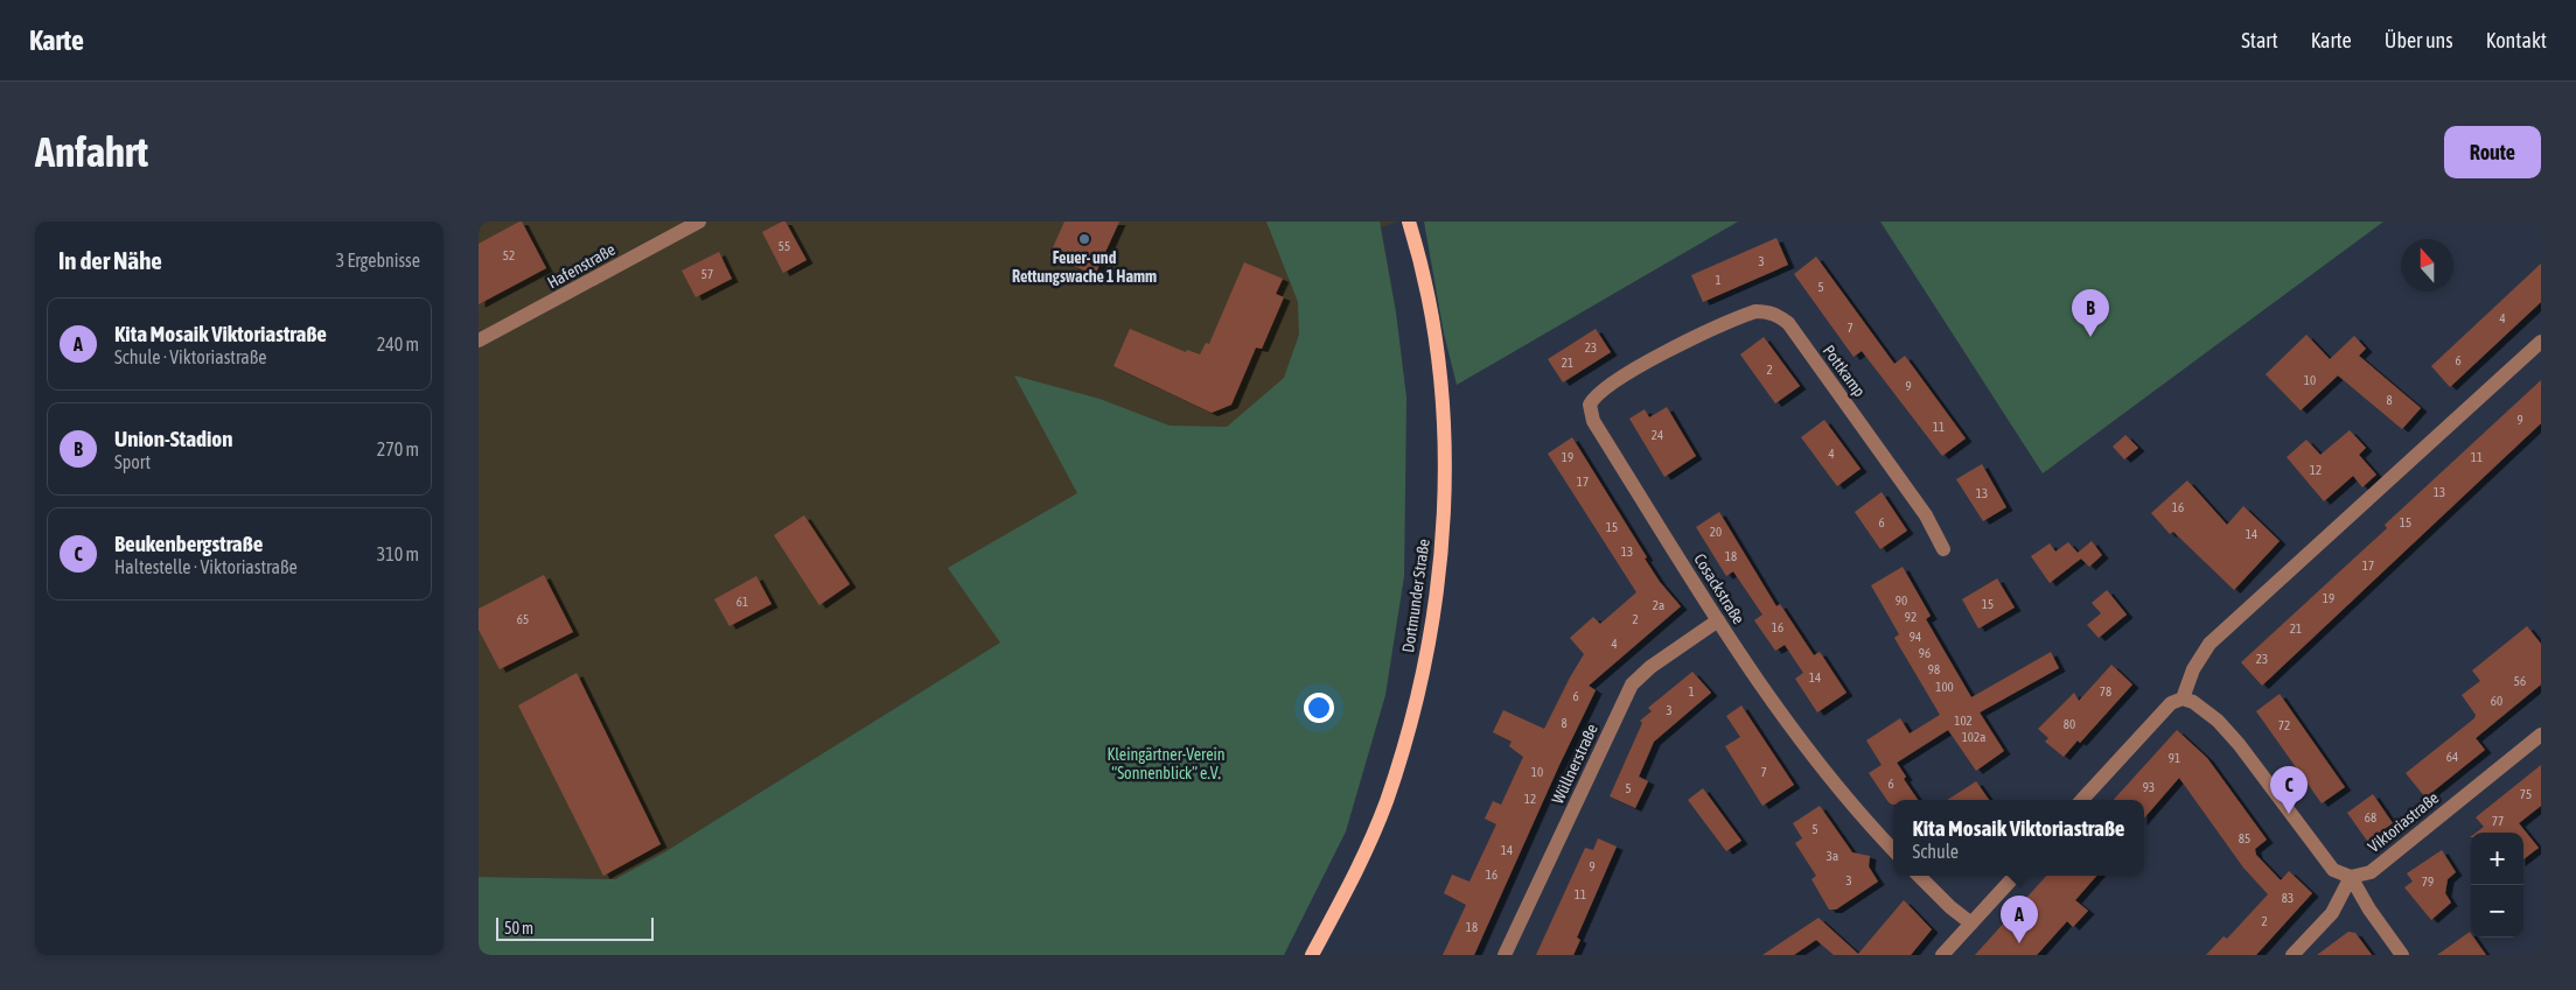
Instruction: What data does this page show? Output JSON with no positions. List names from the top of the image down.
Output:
{
  "streets": {
    "main road": ["Dortmunder Straße"],
    "street": [
      "Hafenstraße",
      "Pottkamp",
      "Cosackstraße",
      "Wüllnerstraße",
      "Viktoriastraße"
    ]
  },
  "crossings": [
    ["Pottkamp", "Cosackstraße"],
    ["Cosackstraße", "Wüllnerstraße"]
  ],
  "parks": ["Kleingärtner-Verein “Sonnenblick” e.V."],
  "places": ["Feuer- und Rettungswache 1 Hamm"],
  "house_numbers": [
    "55",
    "52",
    "3",
    "57",
    "1",
    "5",
    "4",
    "7",
    "23",
    "6",
    "21",
    "2",
    "10",
    "9",
    "8",
    "9",
    "11",
    "24",
    "4",
    "19",
    "11",
    "12",
    "17",
    "13",
    "13",
    "16",
    "6",
    "15",
    "15",
    "20",
    "14",
    "13",
    "18",
    "17",
    "19",
    "90",
    "61",
    "15",
    "2a",
    "92",
    "65",
    "2",
    "16",
    "21",
    "94",
    "4",
    "96",
    "23",
    "98",
    "14",
    "56",
    "100",
    "1",
    "78",
    "6",
    "60",
    "3",
    "102",
    "8",
    "80",
    "72",
    "102a",
    "64",
    "91",
    "10",
    "7",
    "6",
    "93",
    "5",
    "75",
    "12",
    "68",
    "77",
    "5",
    "85",
    "14",
    "3a",
    "9",
    "16",
    "3",
    "79",
    "11",
    "83",
    "2",
    "18"
  ],
  "scale_bar": "50 m",
  "north": "top",
  "page": {
    "header": "Karte",
    "nav": [
      "Start",
      "Karte",
      "Über uns",
      "Kontakt"
    ],
    "buttons": "Route",
    "title": "Anfahrt",
    "heading": ["In der Nähe", "3 Ergebnisse"],
    "pins": ["B", "C", "A"],
    "list": [
      {
        "mark": "A",
        "name": "Kita Mosaik Viktoriastraße",
        "note": "Schule · Viktoriastraße",
        "value": "240 m"
      },
      {
        "mark": "B",
        "name": "Union-Stadion",
        "note": "Sport",
        "value": "270 m"
      },
      {
        "mark": "C",
        "name": "Beukenbergstraße",
        "note": "Haltestelle · Viktoriastraße",
        "value": "310 m"
      }
    ],
    "popup": ["Kita Mosaik Viktoriastraße", "Schule"],
    "map_buttons": ["+", "−"],
    "scale": "50 m"
  }
}
